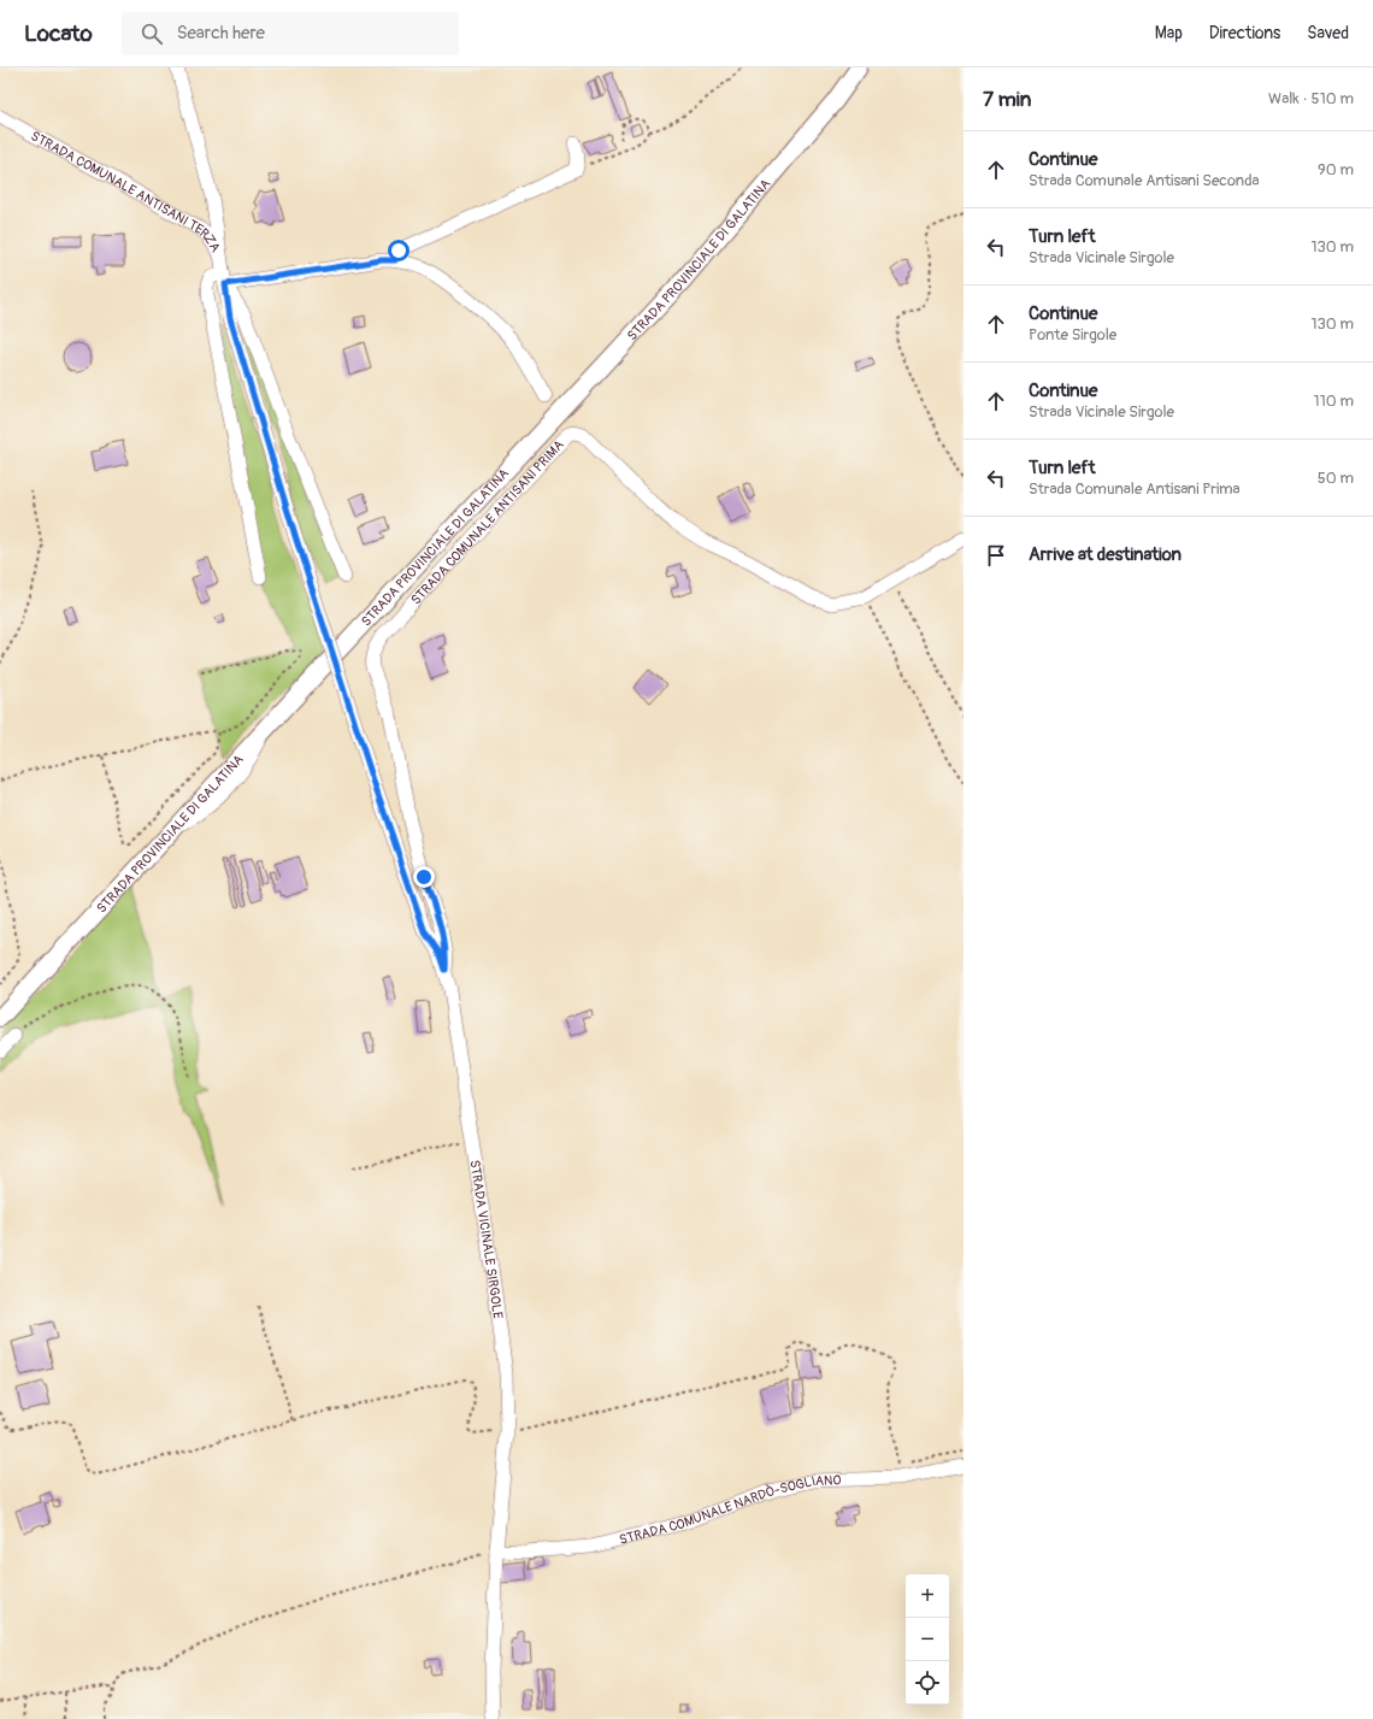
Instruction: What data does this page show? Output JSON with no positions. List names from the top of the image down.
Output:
{
  "streets": {
    "main road": ["STRADA PROVINCIALE DI GALATINA"],
    "street": [
      "STRADA COMUNALE ANTISANI TERZA",
      "STRADA COMUNALE ANTISANI PRIMA",
      "STRADA VICINALE SIRGOLE",
      "STRADA COMUNALE NARDÒ-SOGLIANO"
    ]
  },
  "crossings": [
    ["STRADA COMUNALE ANTISANI PRIMA", "STRADA VICINALE SIRGOLE"],
    ["STRADA VICINALE SIRGOLE", "STRADA COMUNALE NARDÒ-SOGLIANO"]
  ],
  "page": {
    "header": "Locato",
    "search": "Search here",
    "nav": ["Map", "Directions", "Saved"],
    "heading": ["7 min", "Walk · 510 m"],
    "list": [
      ["Continue", "Strada Comunale Antisani Seconda", "90 m"],
      ["Turn left", "Strada Vicinale Sirgole", "130 m"],
      ["Continue", "Ponte Sirgole", "130 m"],
      ["Continue", "Strada Vicinale Sirgole", "110 m"],
      ["Turn left", "Strada Comunale Antisani Prima", "50 m"],
      "Arrive at destination"
    ],
    "map_buttons": ["+", "−"]
  }
}
